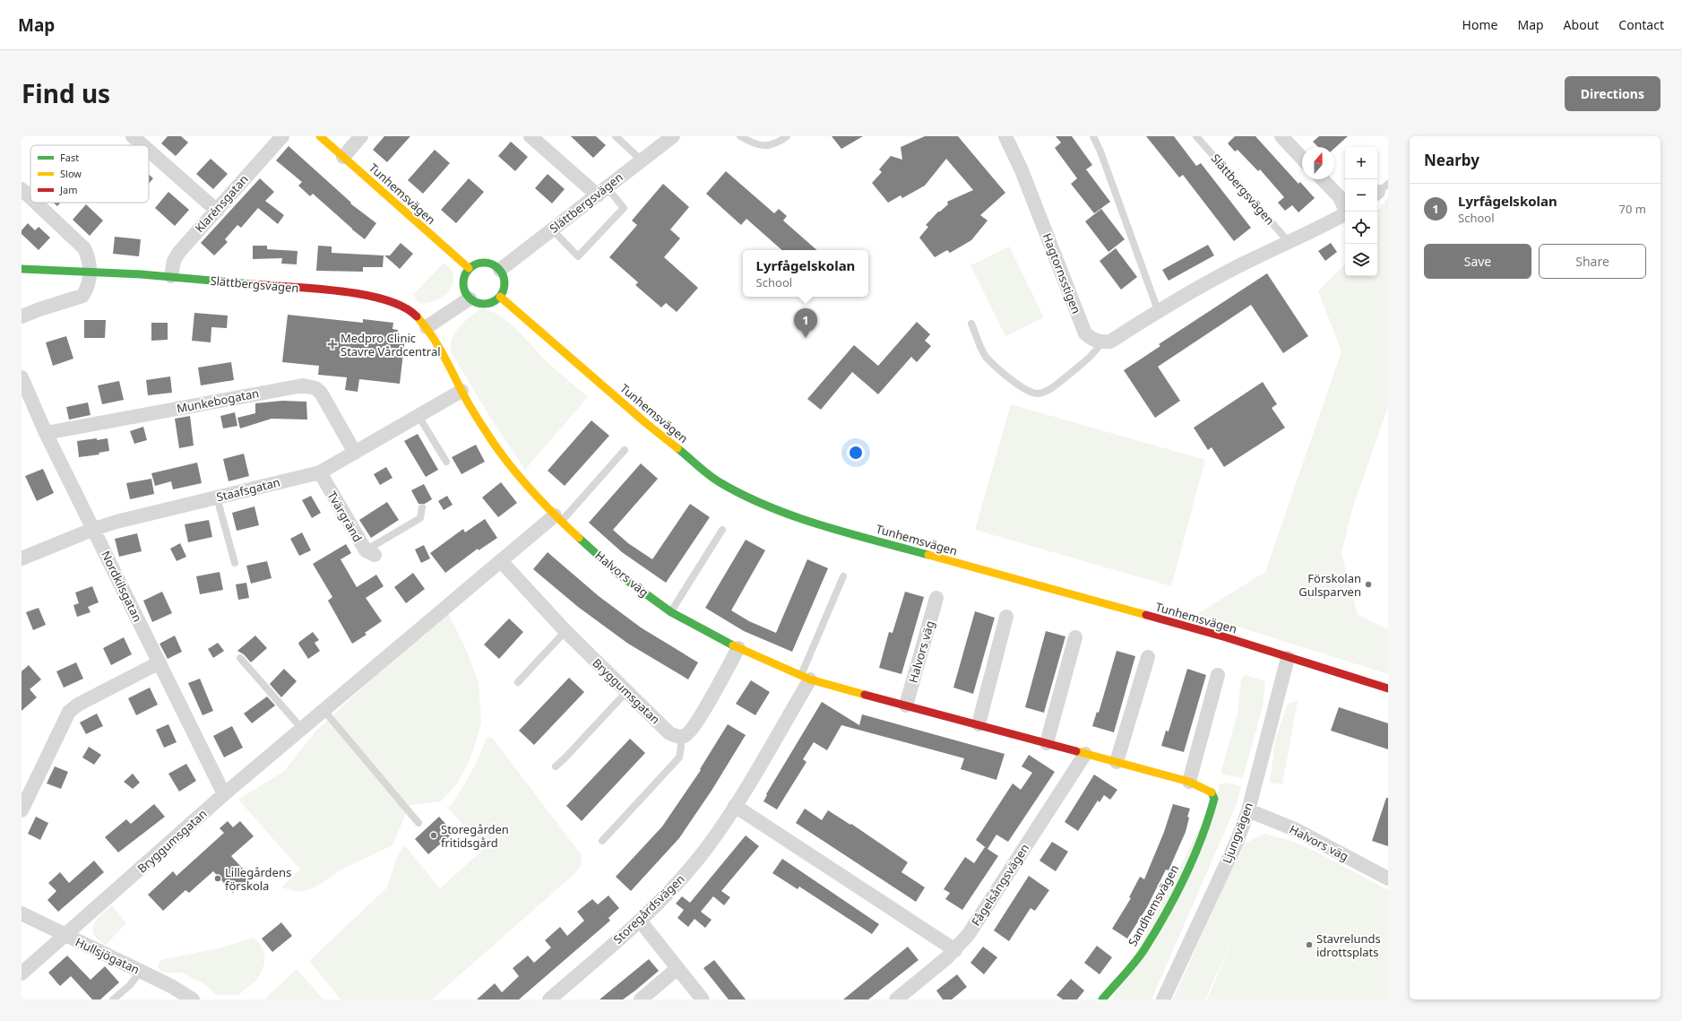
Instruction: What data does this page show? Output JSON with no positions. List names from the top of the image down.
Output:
{
  "streets": {
    "street": [
      "Slättbergsvägen",
      "Tunhemsvägen",
      "Klarénsgatan",
      "Hagtornsstigen",
      "Munkebogatan",
      "Staafsgatan",
      "Tvärgränd",
      "Halvors väg",
      "Nordkilsgatan",
      "Bryggumsgatan",
      "Ljungvägen",
      "Fågelsångsvägen",
      "Sandhemsvägen",
      "Storegårdsvägen",
      "Hullsjögatan"
    ]
  },
  "crossings": [
    ["Slättbergsvägen", "Tunhemsvägen"],
    ["Slättbergsvägen", "Klarénsgatan"],
    ["Slättbergsvägen", "Halvors väg"],
    ["Tunhemsvägen", "Ljungvägen"],
    ["Munkebogatan", "Staafsgatan"],
    ["Munkebogatan", "Nordkilsgatan"],
    ["Staafsgatan", "Tvärgränd"],
    ["Staafsgatan", "Halvors väg"],
    ["Staafsgatan", "Nordkilsgatan"],
    ["Halvors väg", "Bryggumsgatan"],
    ["Halvors väg", "Ljungvägen"],
    ["Halvors väg", "Fågelsångsvägen"],
    ["Halvors väg", "Sandhemsvägen"],
    ["Halvors väg", "Storegårdsvägen"],
    ["Nordkilsgatan", "Bryggumsgatan"],
    ["Bryggumsgatan", "Hullsjögatan"]
  ],
  "places": {
    "health": ["Medpro Clinic Stavre Vårdcentral"],
    "other": [
      "Förskolan Gulsparven",
      "Storegården fritidsgård",
      "Lillegårdens förskola",
      "Stavrelunds idrottsplats"
    ]
  },
  "legend": ["Fast", "Slow", "Jam"],
  "north": "top",
  "page": {
    "header": "Map",
    "nav": [
      "Home",
      "Map",
      "About",
      "Contact"
    ],
    "title": "Find us",
    "buttons": [
      "Directions",
      ["Save", "Share"]
    ],
    "heading": "Nearby",
    "map_buttons": ["+", "−"],
    "list": [
      {
        "mark": "1",
        "name": "Lyrfågelskolan",
        "note": "School",
        "value": "70 m"
      }
    ],
    "popup": ["Lyrfågelskolan", "School"],
    "pins": "1"
  }
}
